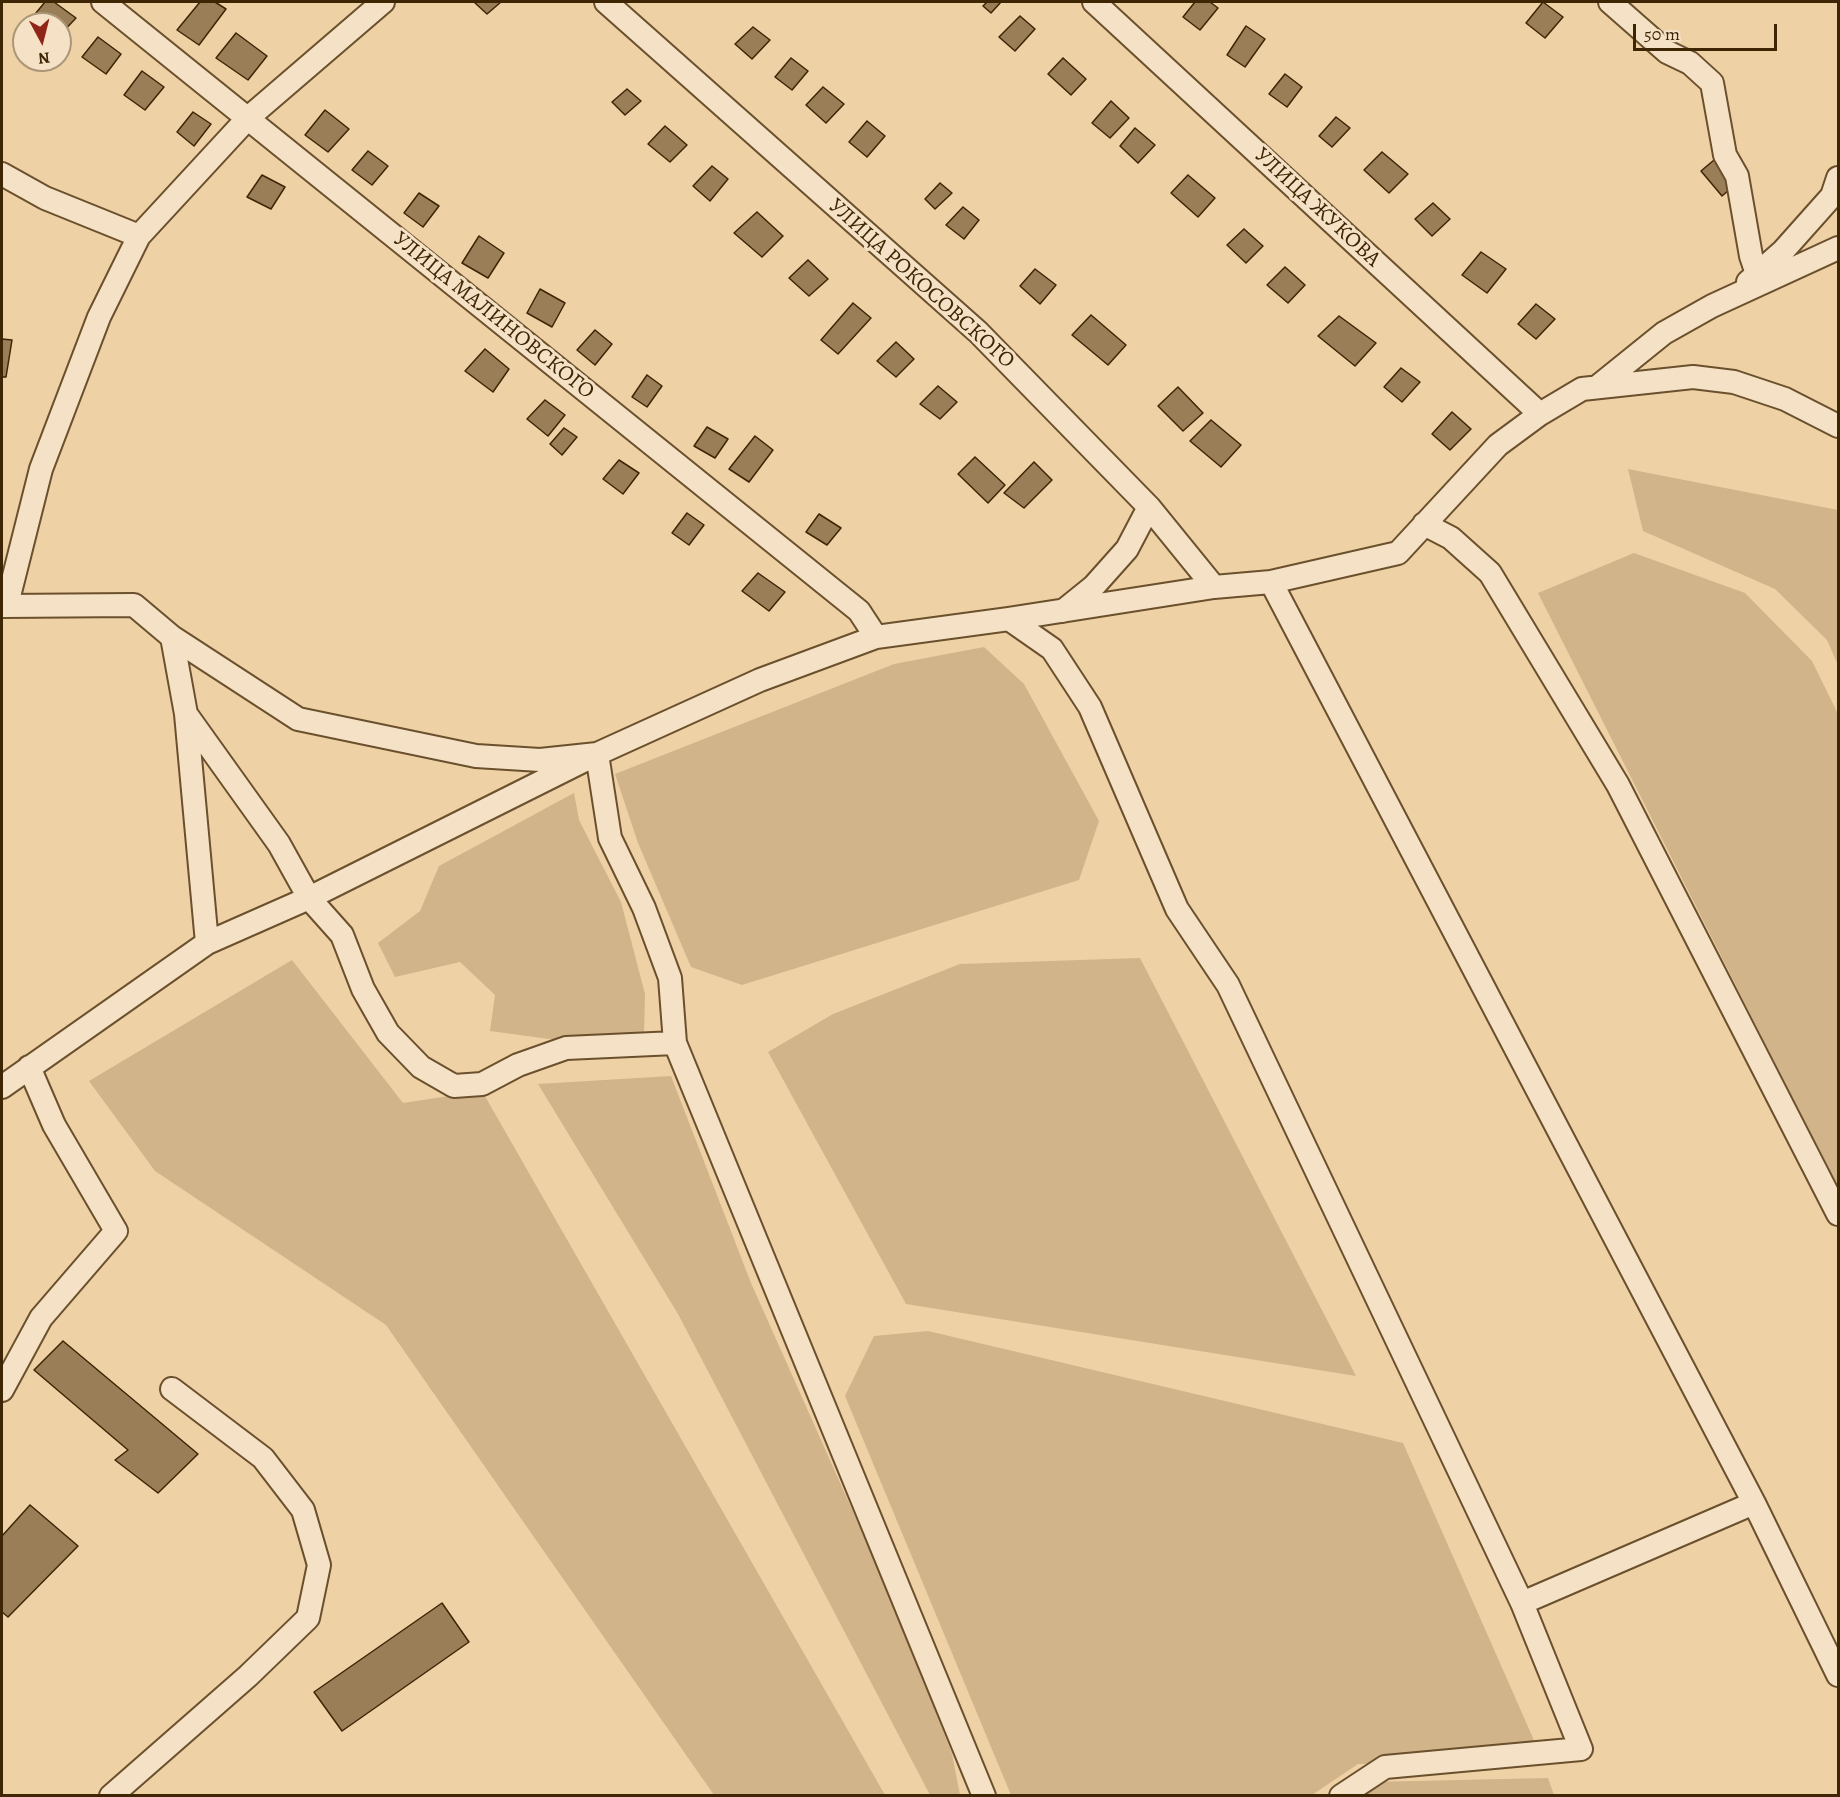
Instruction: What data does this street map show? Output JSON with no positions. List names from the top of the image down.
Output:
{
  "streets": {
    "street": ["УЛИЦА ЖУКОВА", "УЛИЦА РОКОСОВСКОГО", "УЛИЦА МАЛИНОВСКОГО"]
  },
  "scale_bar": "50 m",
  "north": "bottom"
}
